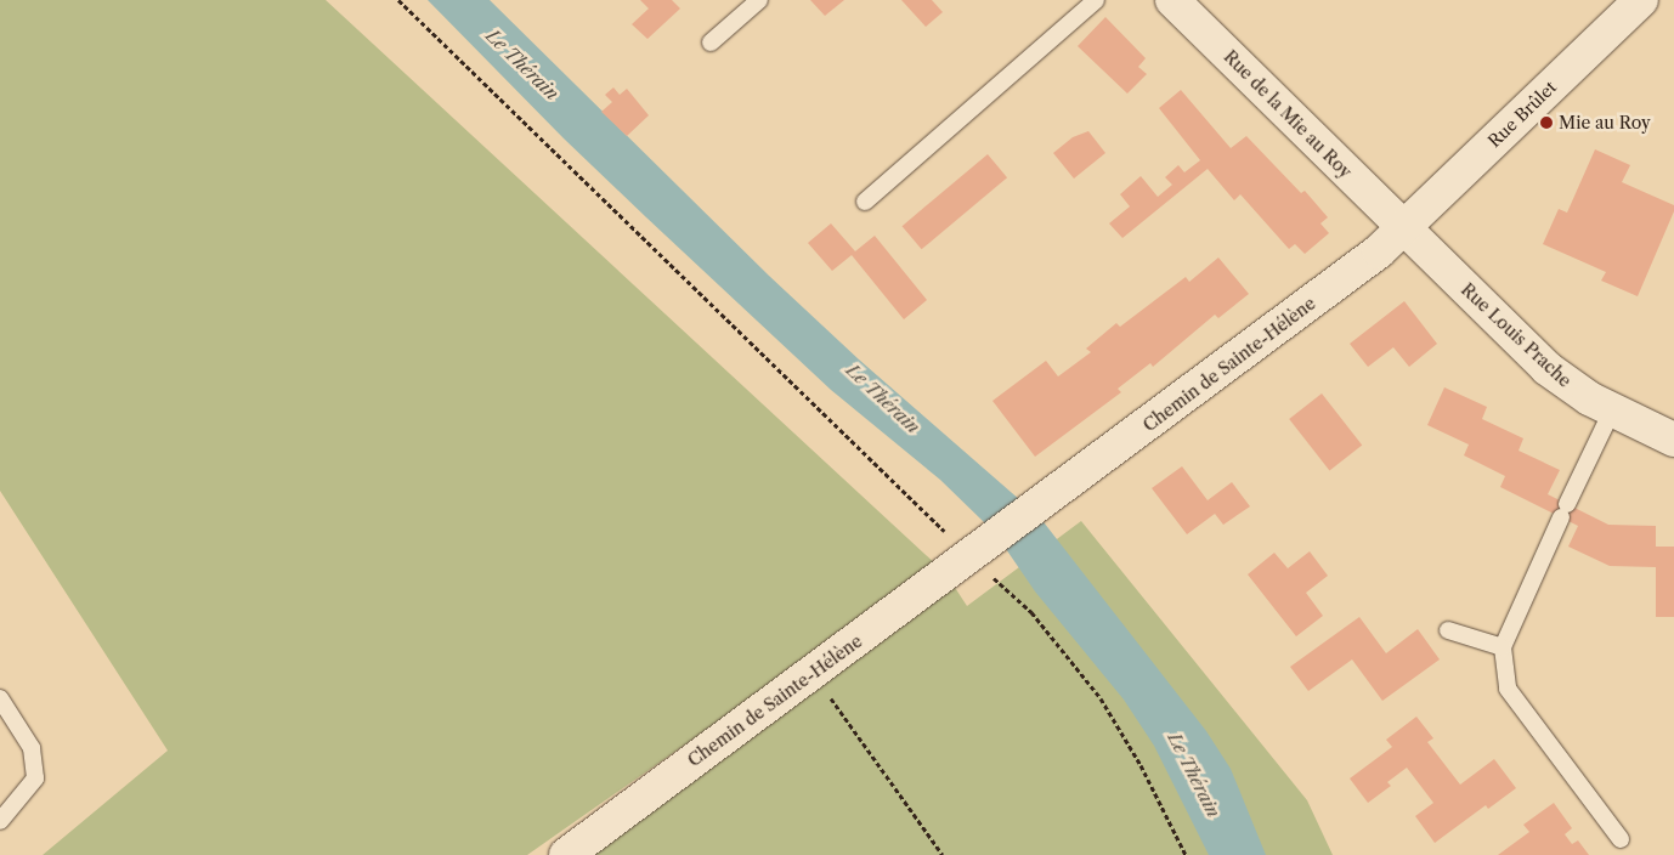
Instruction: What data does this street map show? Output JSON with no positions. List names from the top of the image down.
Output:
{
  "streets": {
    "street": [
      "Rue de la Mie au Roy",
      "Rue Brûlet",
      "Rue Louis Prache",
      "Chemin de Sainte-Hélène"
    ]
  },
  "crossings": [
    ["Rue de la Mie au Roy", "Rue Brûlet"],
    ["Rue de la Mie au Roy", "Rue Louis Prache"],
    ["Rue de la Mie au Roy", "Chemin de Sainte-Hélène"],
    ["Rue Brûlet", "Rue Louis Prache"],
    ["Rue Brûlet", "Chemin de Sainte-Hélène"],
    ["Rue Louis Prache", "Chemin de Sainte-Hélène"]
  ],
  "water": ["Le Thérain"],
  "places": ["Mie au Roy"]
}
